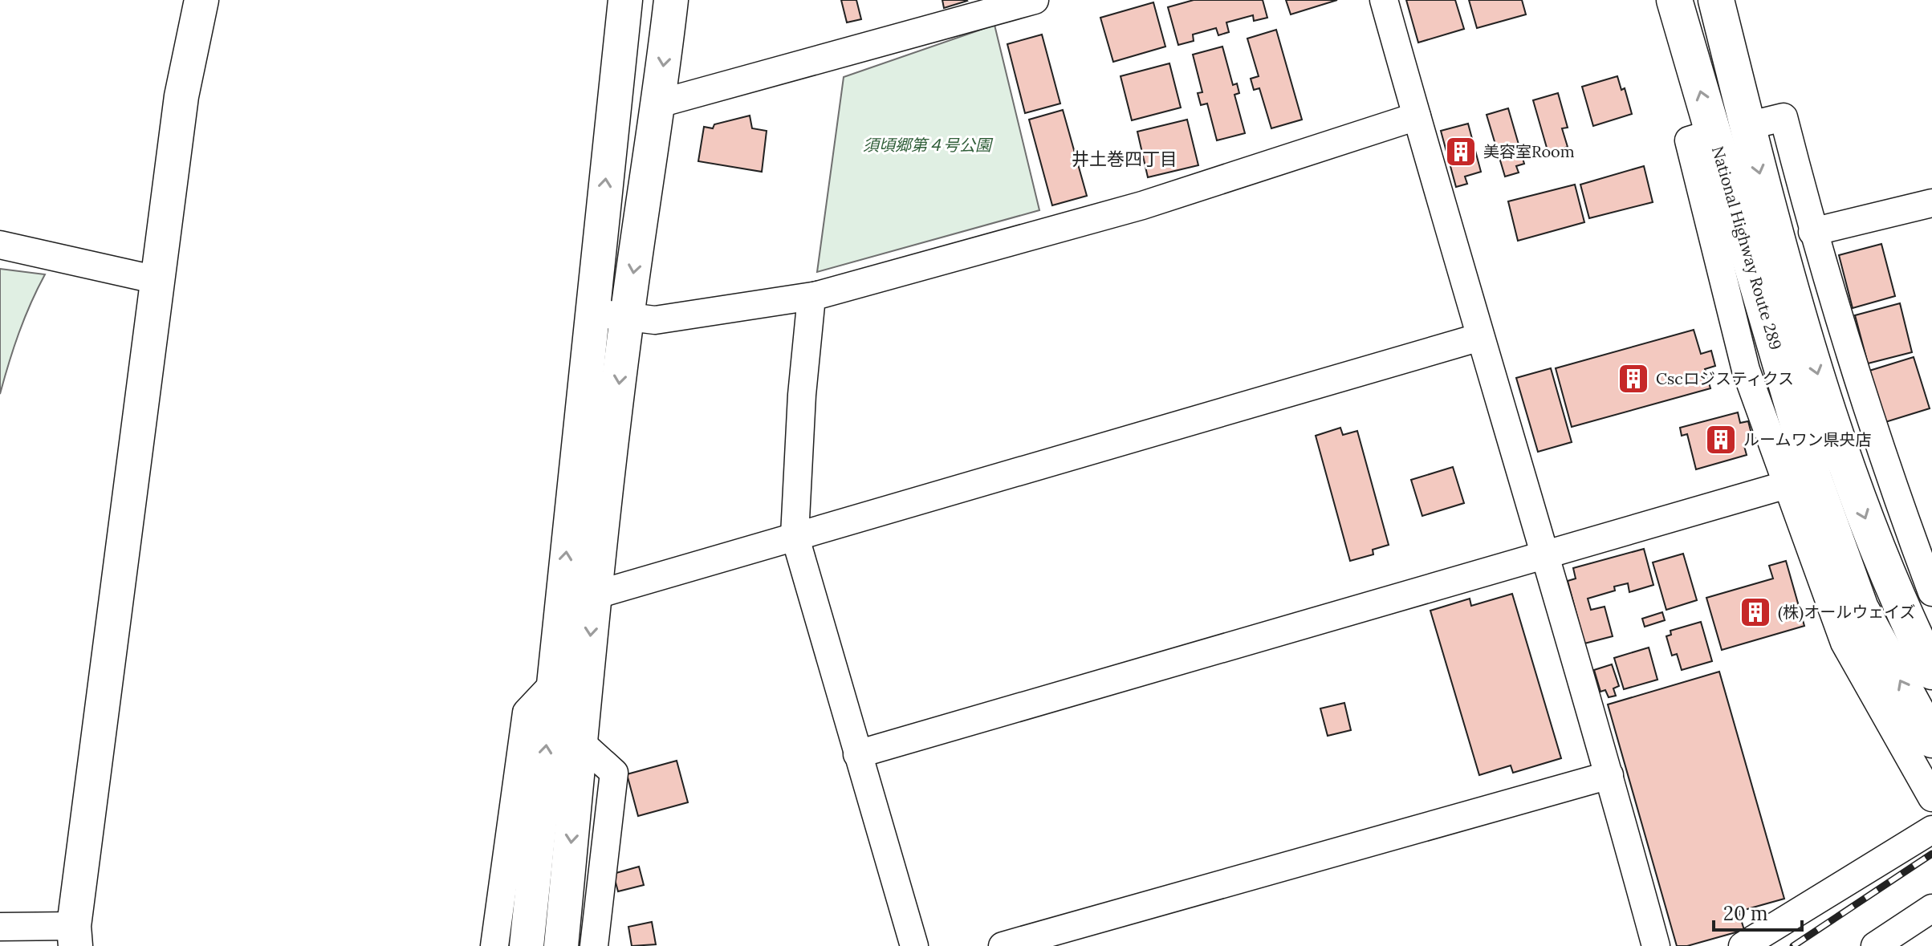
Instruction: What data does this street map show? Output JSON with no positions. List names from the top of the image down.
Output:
{
  "streets": {
    "highway": ["National Highway Route 289"]
  },
  "districts": ["井土巻四丁目"],
  "parks": ["須頃郷第４号公園"],
  "places": {
    "building": [
      "美容室Room",
      "Cscロジスティクス",
      "ルームワン県央店",
      "(株)オールウェイズ"
    ]
  },
  "scale_bar": "20 m"
}
